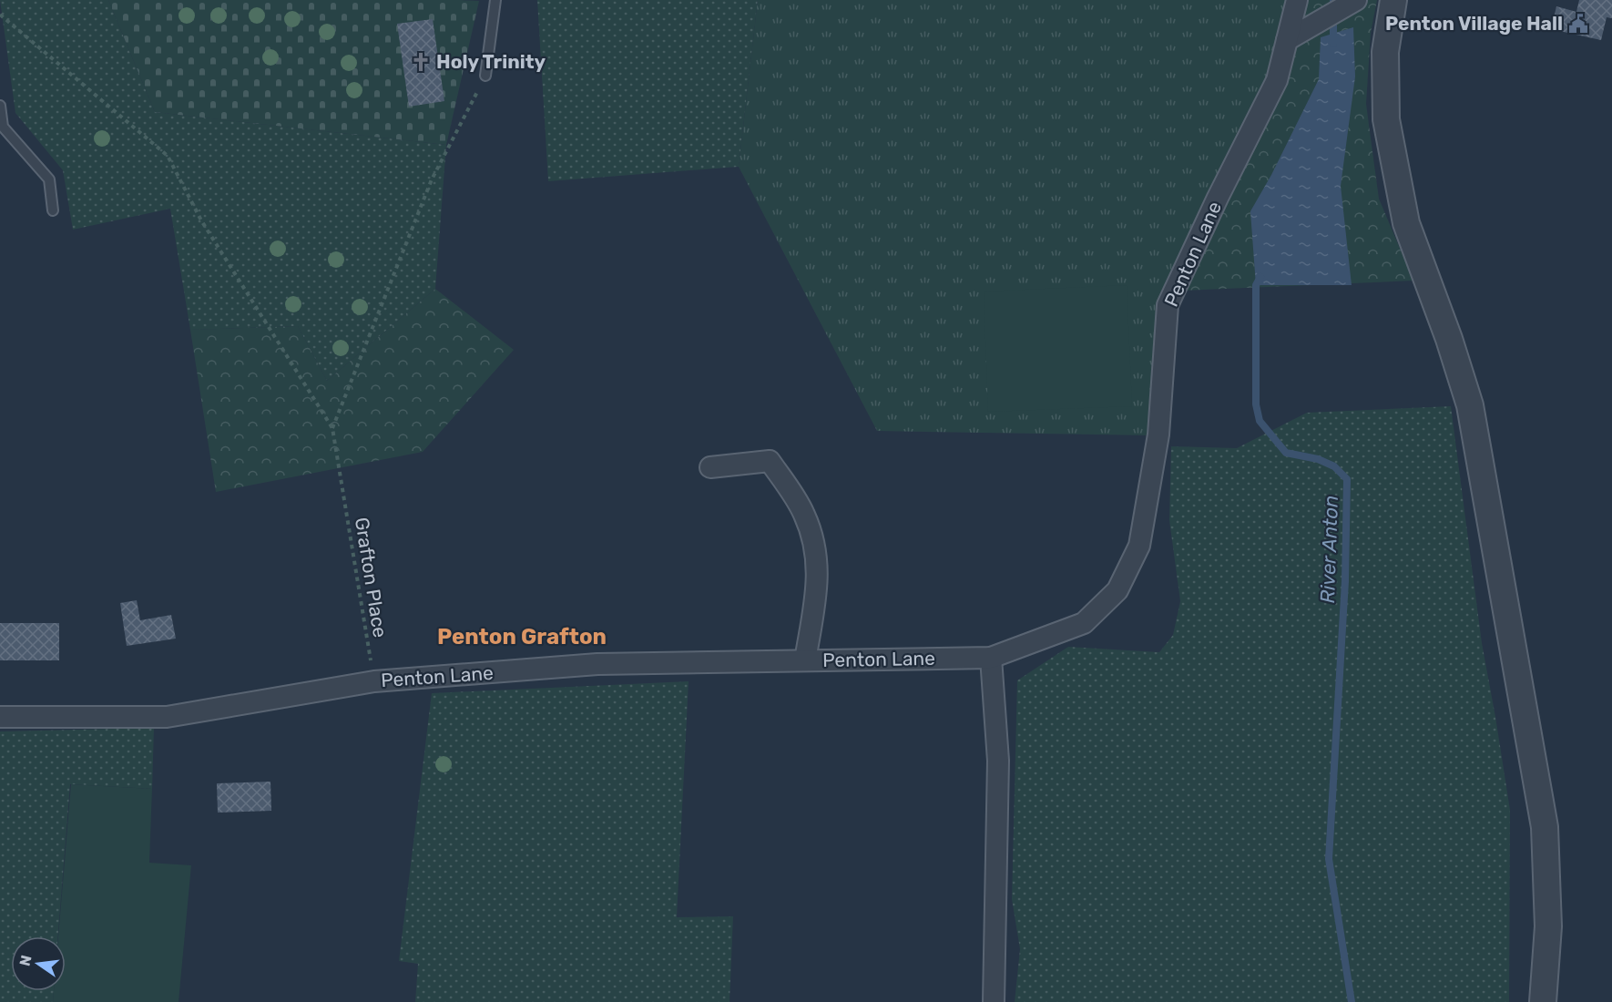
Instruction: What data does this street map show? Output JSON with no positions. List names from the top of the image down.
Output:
{
  "streets": {
    "street": ["Penton Lane"],
    "path": ["Grafton Place"]
  },
  "crossings": [
    ["Penton Lane", "Grafton Place"]
  ],
  "districts": ["Penton Grafton"],
  "water": ["River Anton"],
  "places": {
    "public building": ["Penton Village Hall"],
    "church": ["Holy Trinity"]
  },
  "north": "left"
}
